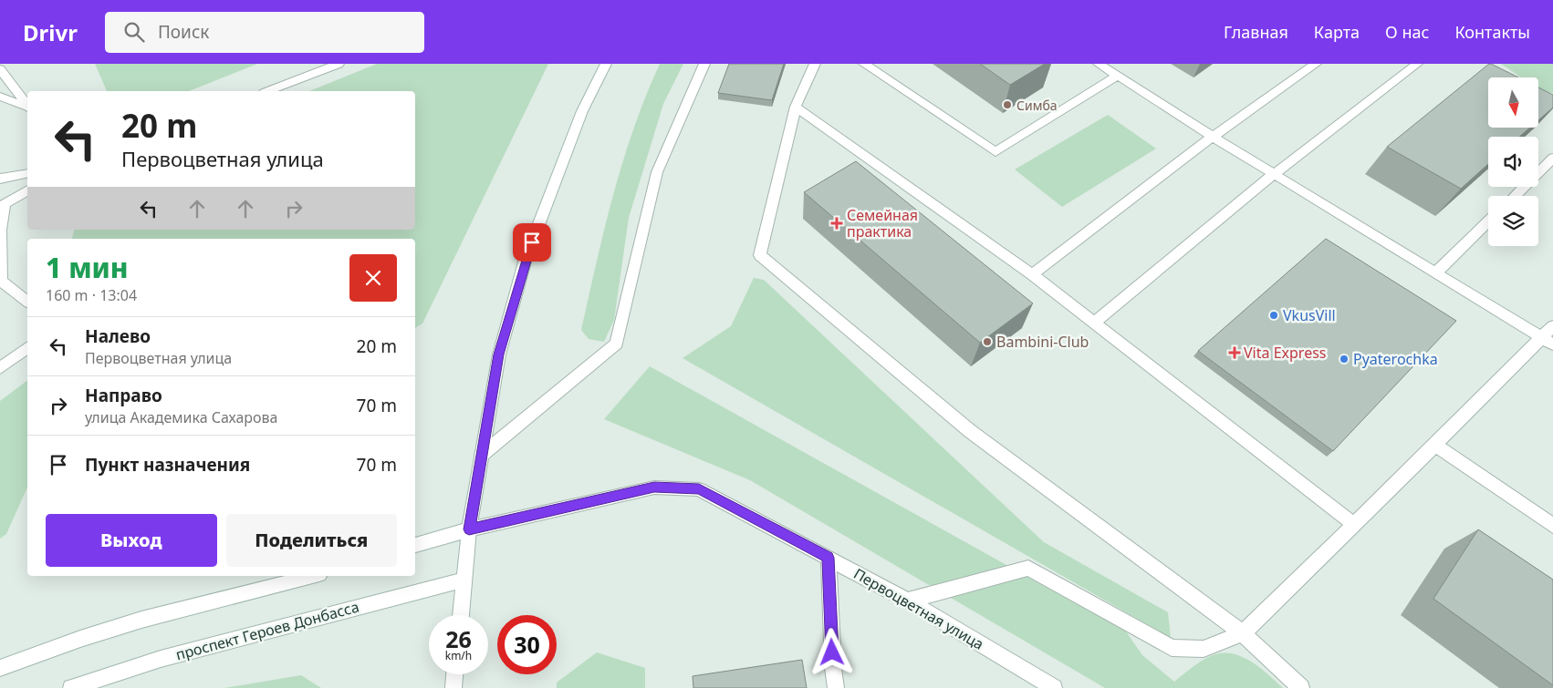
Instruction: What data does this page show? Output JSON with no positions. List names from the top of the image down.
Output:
{
  "streets": {
    "street": ["Первоцветная улица", "проспект Героев Донбасса"]
  },
  "places": {
    "other": [
      "Симба",
      "VkusVill",
      "Bambini-Club",
      "Pyaterochka"
    ],
    "health": ["Семейная практика", "Vita Express"]
  },
  "north": "bottom",
  "page": {
    "header": "Drivr",
    "search": "Поиск",
    "nav": [
      "Главная",
      "Карта",
      "О нас",
      "Контакты"
    ],
    "turn": ["20 m", "Первоцветная улица"],
    "heading": ["1 мин", "160 m · 13:04"],
    "list": [
      {
        "name": "Налево",
        "note": "Первоцветная улица",
        "value": "20 m"
      },
      {
        "name": "Направо",
        "note": "улица Академика Сахарова",
        "value": "70 m"
      },
      {
        "name": "Пункт назначения",
        "value": "70 m"
      }
    ],
    "buttons": ["Выход", "Поделиться"],
    "speed": "26 km/h",
    "limit": "30"
  }
}
